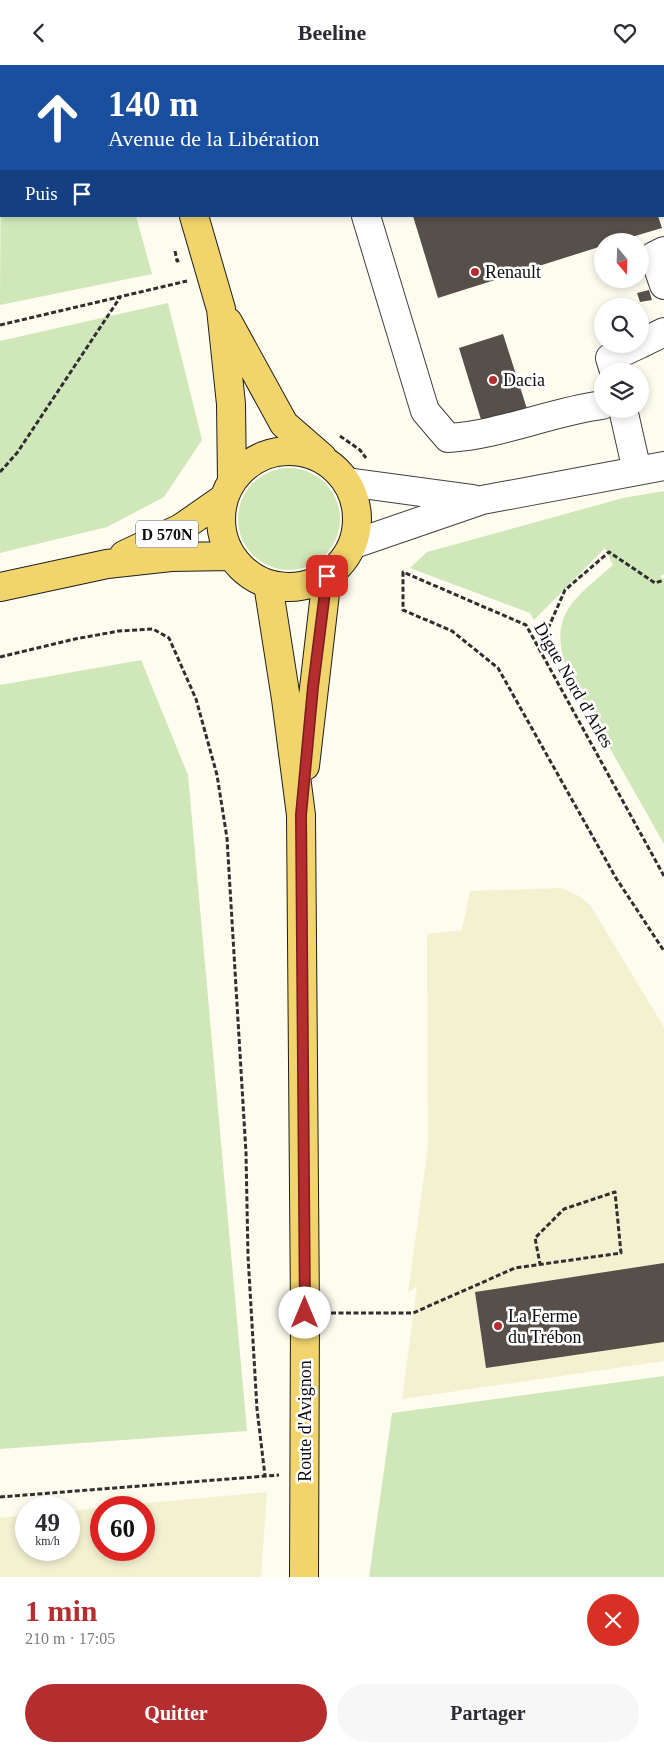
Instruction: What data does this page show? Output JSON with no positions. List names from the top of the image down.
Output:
{
  "streets": {
    "main road": ["D 570N", "Route d'Avignon"],
    "path": ["Digue Nord d'Arles"]
  },
  "places": ["Renault", "Dacia", "La Ferme du Trébon"],
  "north": "bottom",
  "page": {
    "header": "Beeline",
    "turn": ["140 m", "Avenue de la Libération"],
    "then": "Puis",
    "speed": "49 km/h",
    "limit": "60",
    "heading": ["1 min", "210 m · 17:05"],
    "buttons": ["Quitter", "Partager"]
  }
}
